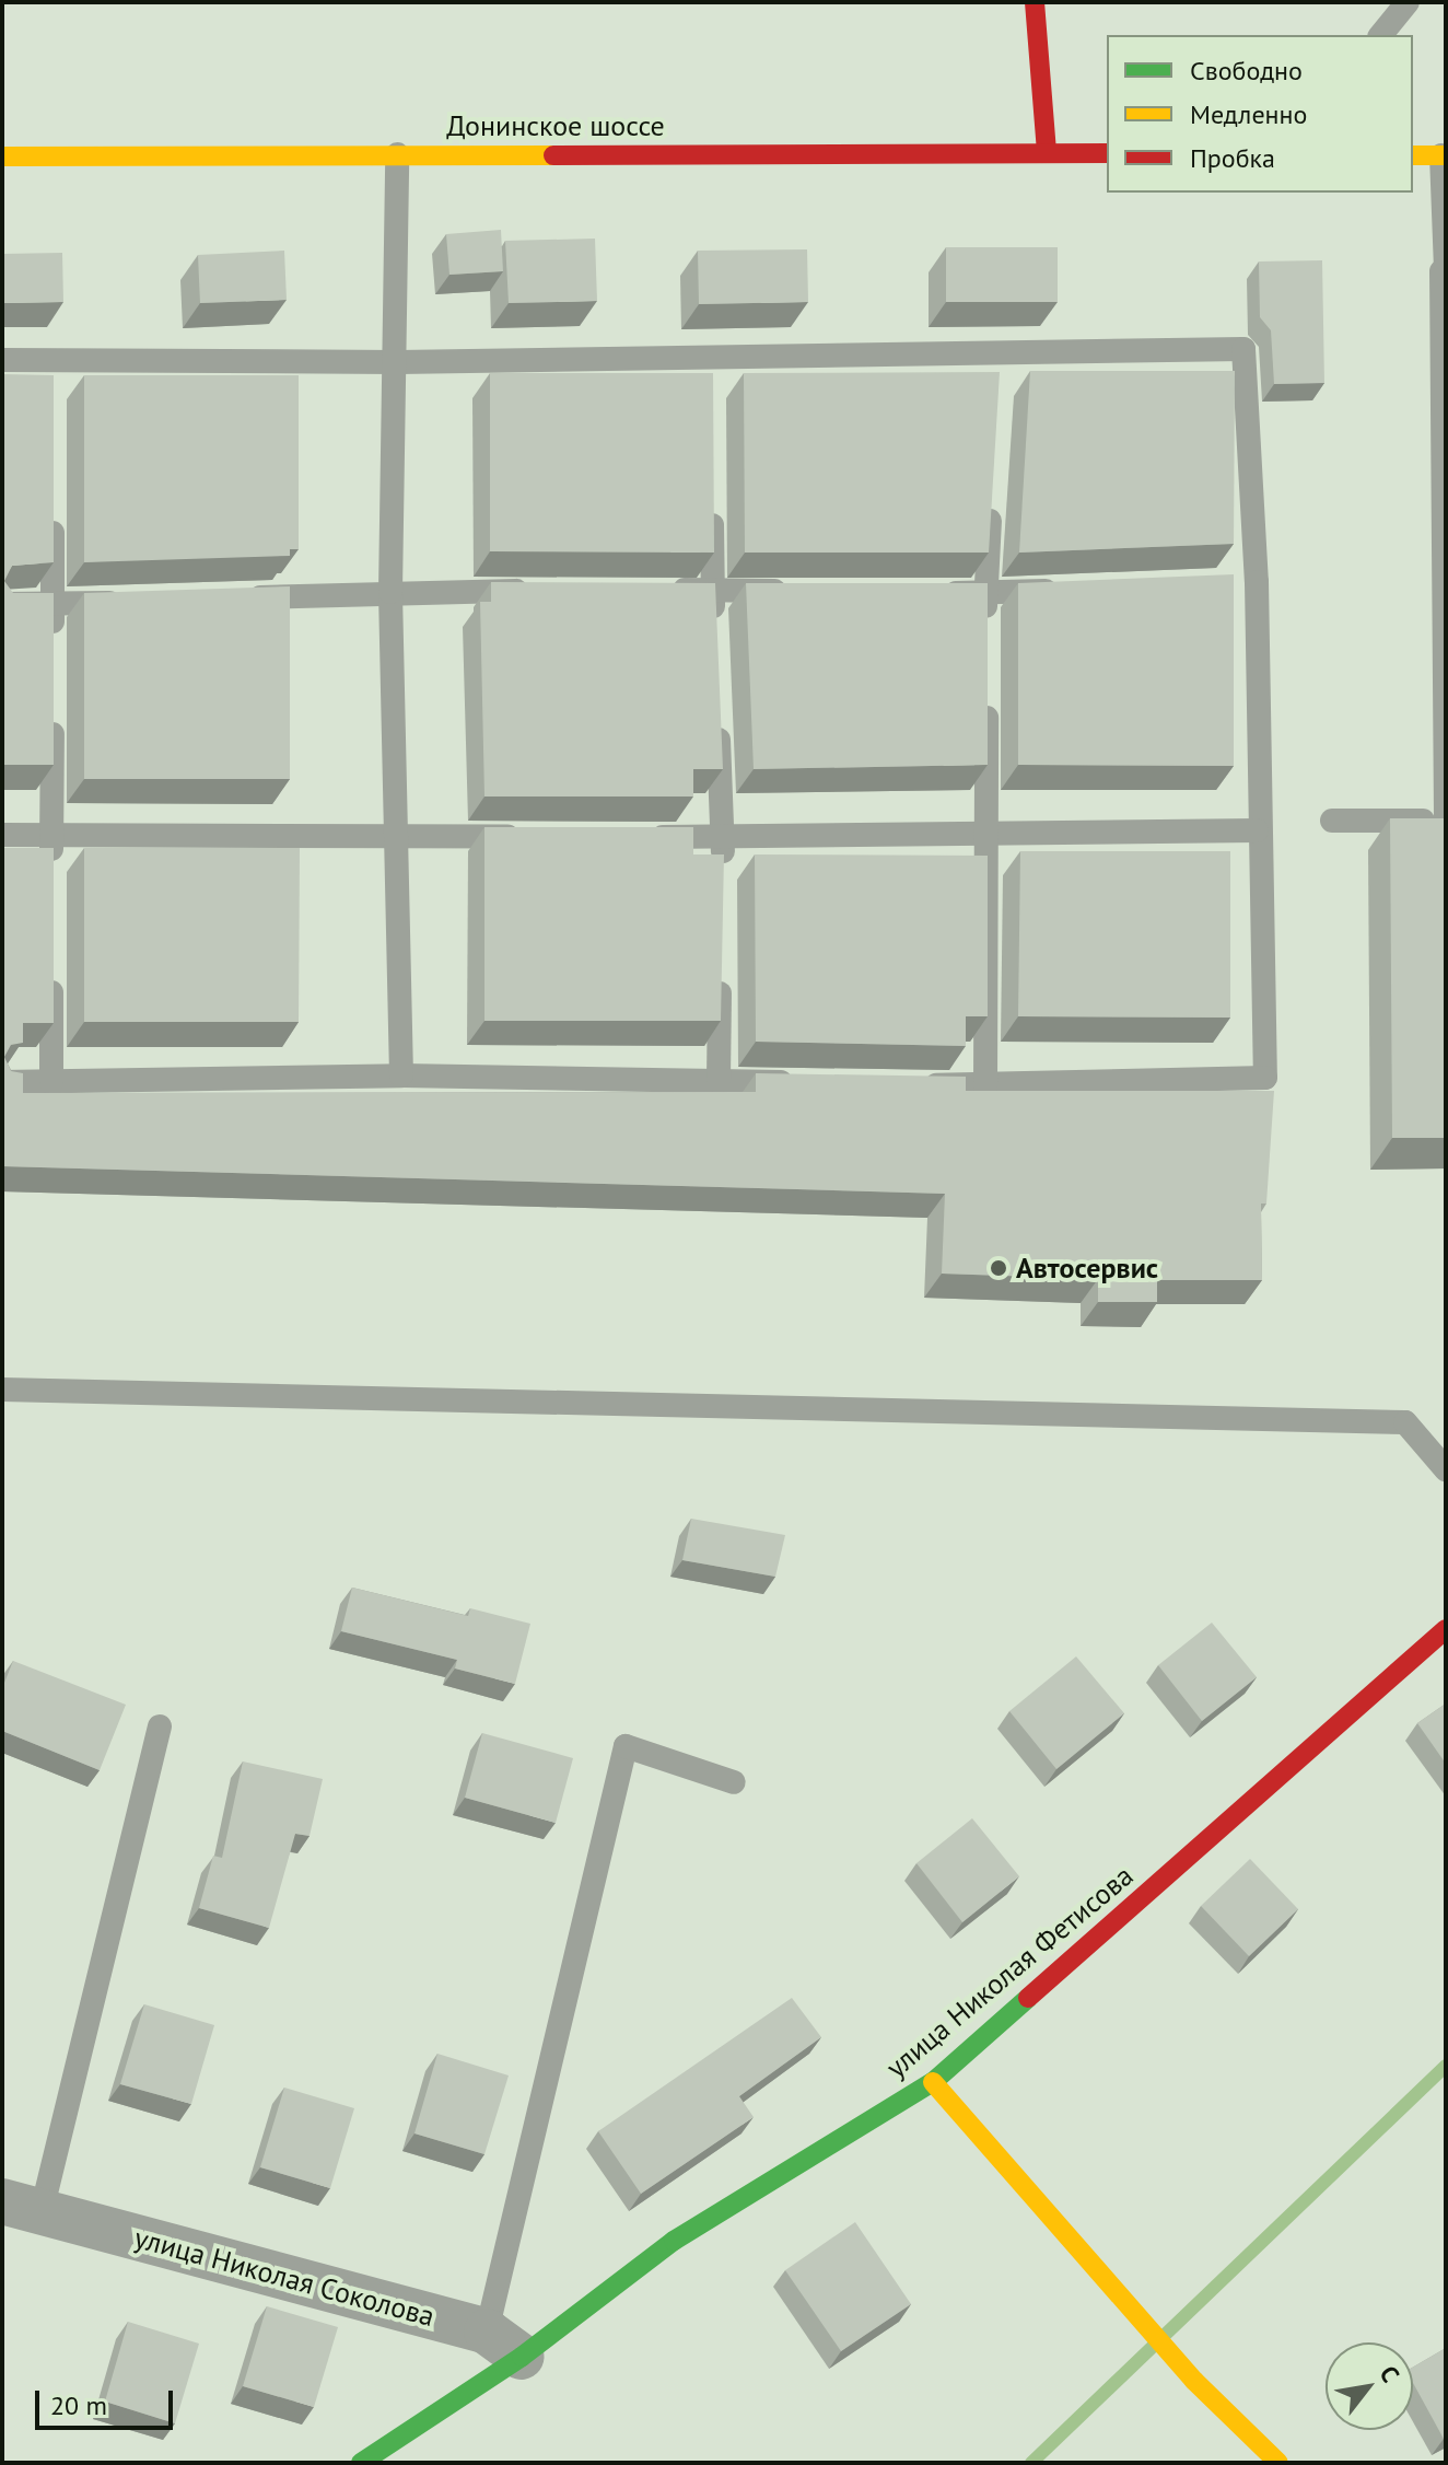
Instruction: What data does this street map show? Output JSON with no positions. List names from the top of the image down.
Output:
{
  "streets": {
    "street": ["Донинское шоссе", "улица Николая Фетисова", "улица Николая Соколова"]
  },
  "crossings": [
    ["улица Николая Фетисова", "улица Николая Соколова"]
  ],
  "places": ["Автосервис"],
  "legend": ["Свободно", "Медленно", "Пробка"],
  "scale_bar": "20 m",
  "north": "top right"
}
